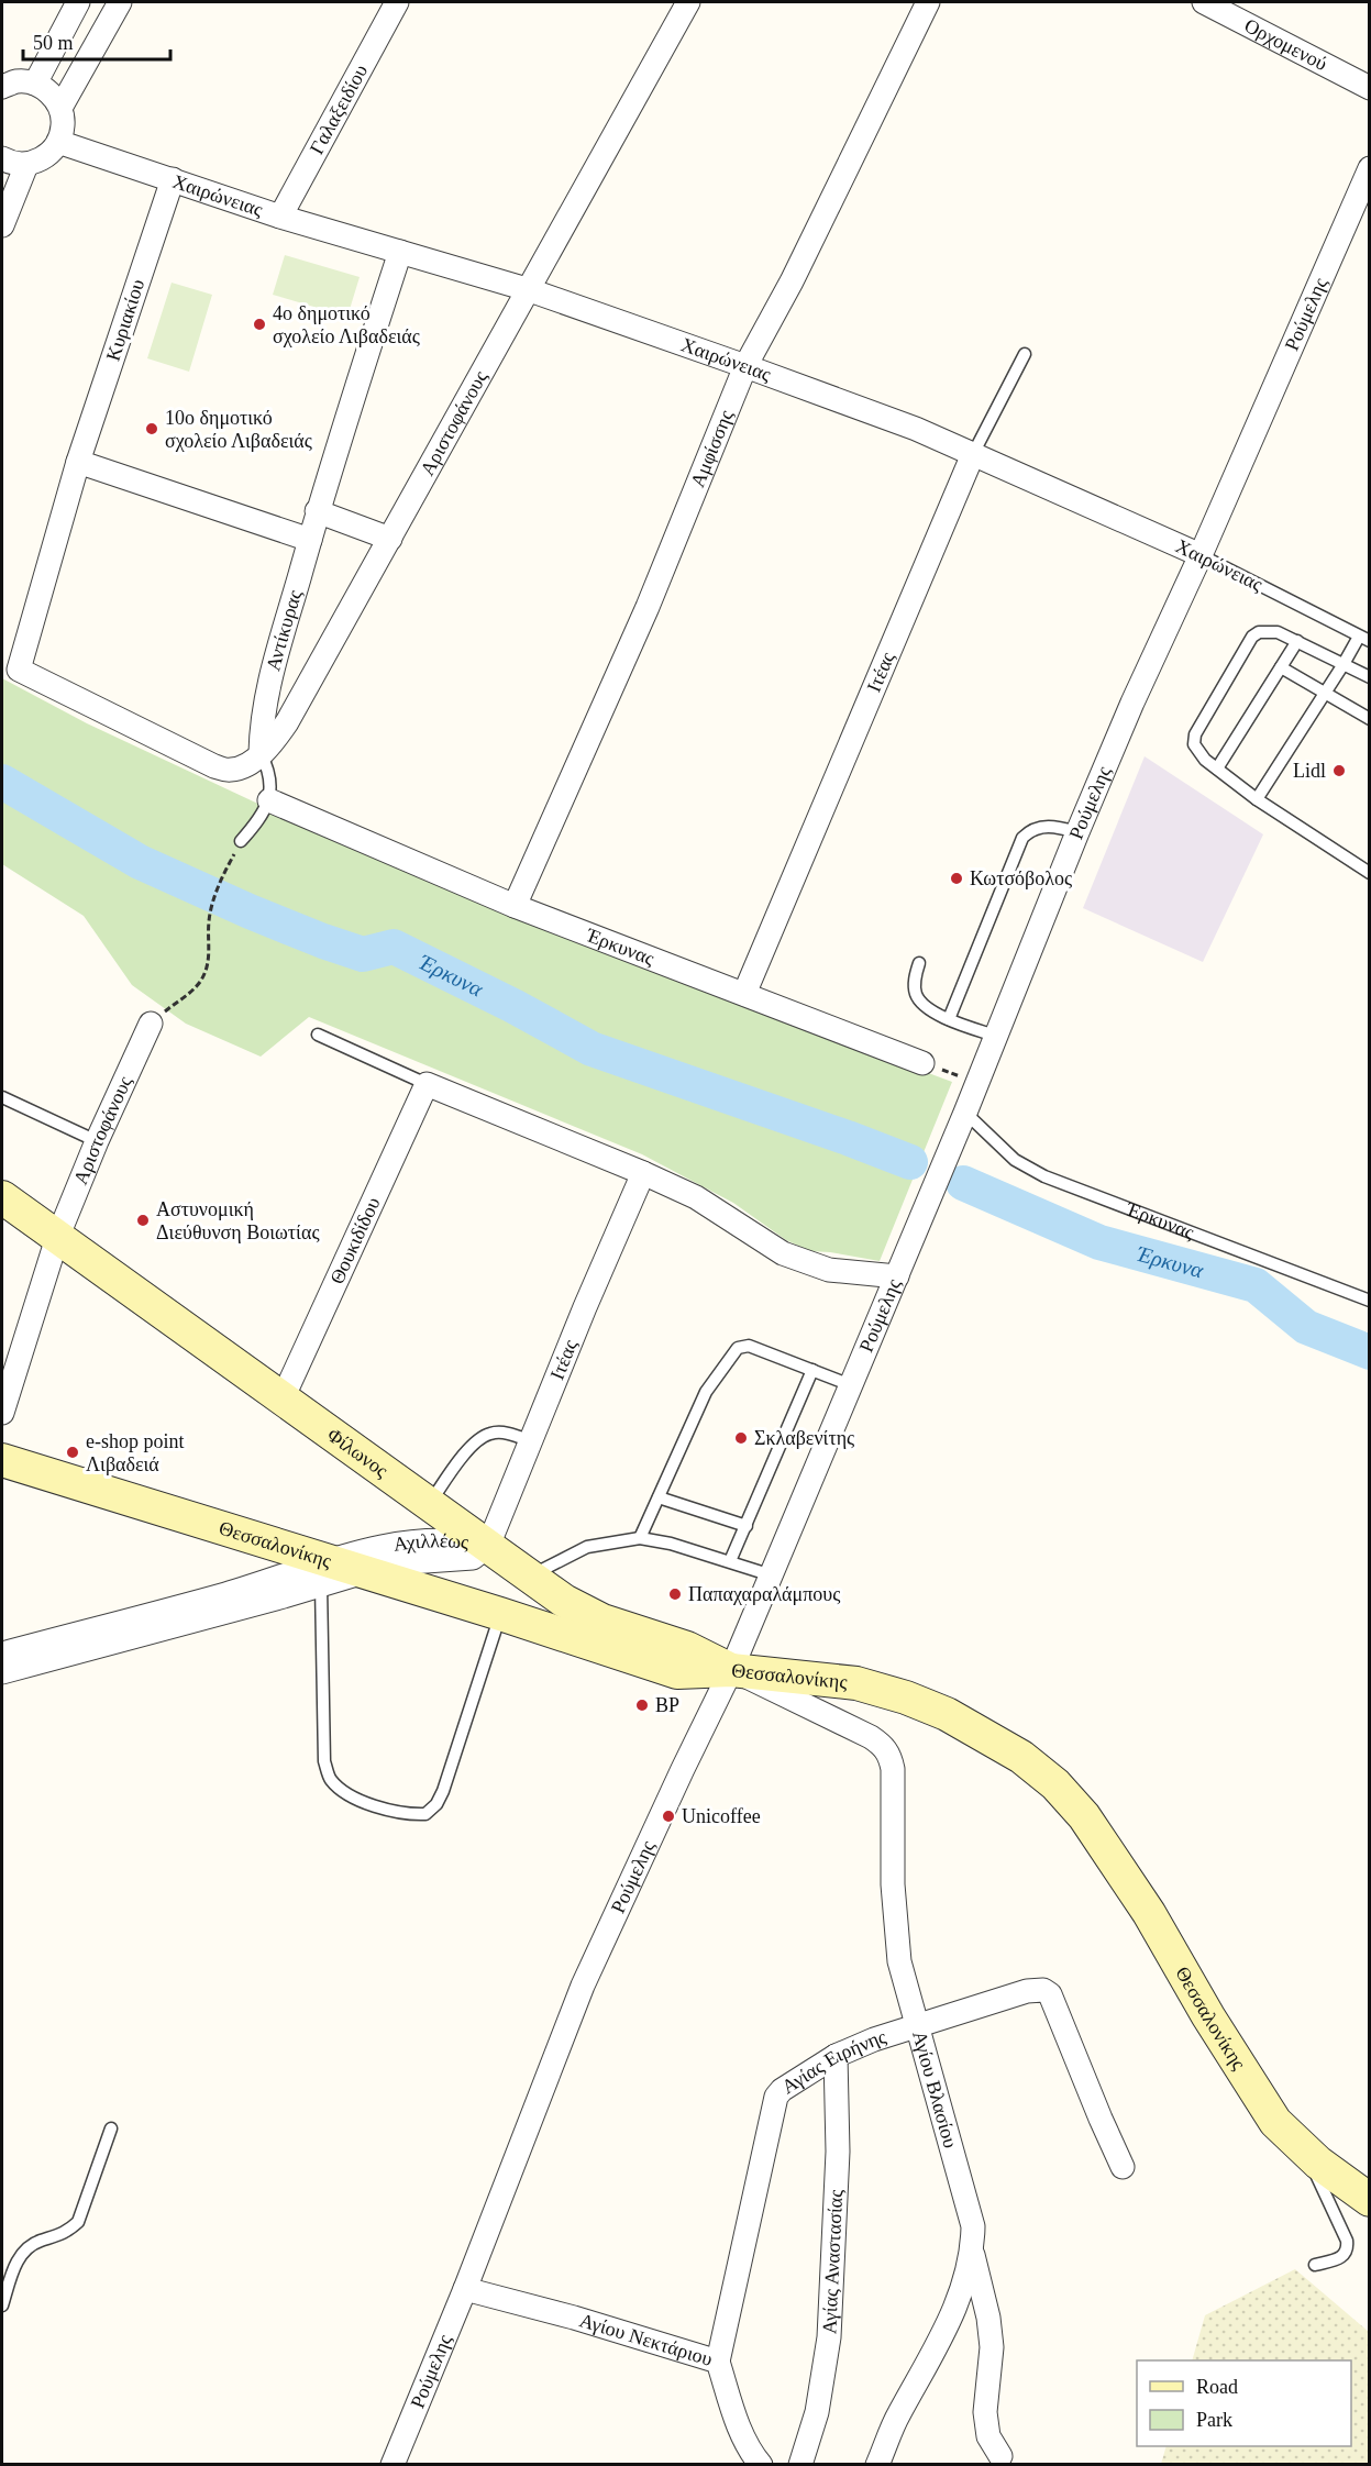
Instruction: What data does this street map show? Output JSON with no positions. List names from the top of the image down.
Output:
{
  "streets": {
    "main road": ["Φίλωνος", "Θεσσαλονίκης"],
    "street": [
      "Ορχομενού",
      "Γαλαξειδίου",
      "Χαιρώνειας",
      "Ρούμελης",
      "Κυριακίου",
      "Αριστοφάνους",
      "Αμφίσσης",
      "Αντίκυρας",
      "Ιτέας",
      "Έρκυνας",
      "Θουκιδίδου",
      "Αχιλλέως",
      "Αγίας Ειρήνης",
      "Αγίου Βλασίου",
      "Αγίας Αναστασίας",
      "Αγίου Νεκτάριου"
    ]
  },
  "crossings": [
    ["Γαλαξειδίου", "Χαιρώνειας"],
    ["Χαιρώνειας", "Ρούμελης"],
    ["Χαιρώνειας", "Κυριακίου"],
    ["Χαιρώνειας", "Αριστοφάνους"],
    ["Χαιρώνειας", "Αμφίσσης"],
    ["Χαιρώνειας", "Αντίκυρας"],
    ["Χαιρώνειας", "Ιτέας"],
    ["Ρούμελης", "Έρκυνας"],
    ["Ρούμελης", "Φίλωνος"],
    ["Ρούμελης", "Θεσσαλονίκης"],
    ["Ρούμελης", "Αγίου Βλασίου"],
    ["Ρούμελης", "Αγίου Νεκτάριου"],
    ["Κυριακίου", "Αριστοφάνους"],
    ["Κυριακίου", "Αντίκυρας"],
    ["Αριστοφάνους", "Αντίκυρας"],
    ["Αριστοφάνους", "Φίλωνος"],
    ["Αμφίσσης", "Έρκυνας"],
    ["Ιτέας", "Έρκυνας"],
    ["Ιτέας", "Φίλωνος"],
    ["Ιτέας", "Αχιλλέως"],
    ["Θουκιδίδου", "Φίλωνος"],
    ["Φίλωνος", "Θεσσαλονίκης"],
    ["Φίλωνος", "Αχιλλέως"],
    ["Φίλωνος", "Αγίου Βλασίου"],
    ["Θεσσαλονίκης", "Αχιλλέως"],
    ["Θεσσαλονίκης", "Αγίου Βλασίου"],
    ["Αγίας Ειρήνης", "Αγίου Βλασίου"],
    ["Αγίας Ειρήνης", "Αγίας Αναστασίας"],
    ["Αγίας Ειρήνης", "Αγίου Νεκτάριου"]
  ],
  "water": ["Έρκυνα"],
  "places": [
    "4ο δημοτικό σχολείο Λιβαδειάς",
    "10ο δημοτικό σχολείο Λιβαδειάς",
    "Lidl",
    "Κωτσόβολος",
    "Αστυνομική Διεύθυνση Βοιωτίας",
    "Σκλαβενίτης",
    "e-shop point Λιβαδειά",
    "Παπαχαραλάμπους",
    "BP",
    "Unicoffee"
  ],
  "legend": ["Road", "Park"],
  "scale_bar": "50 m"
}
